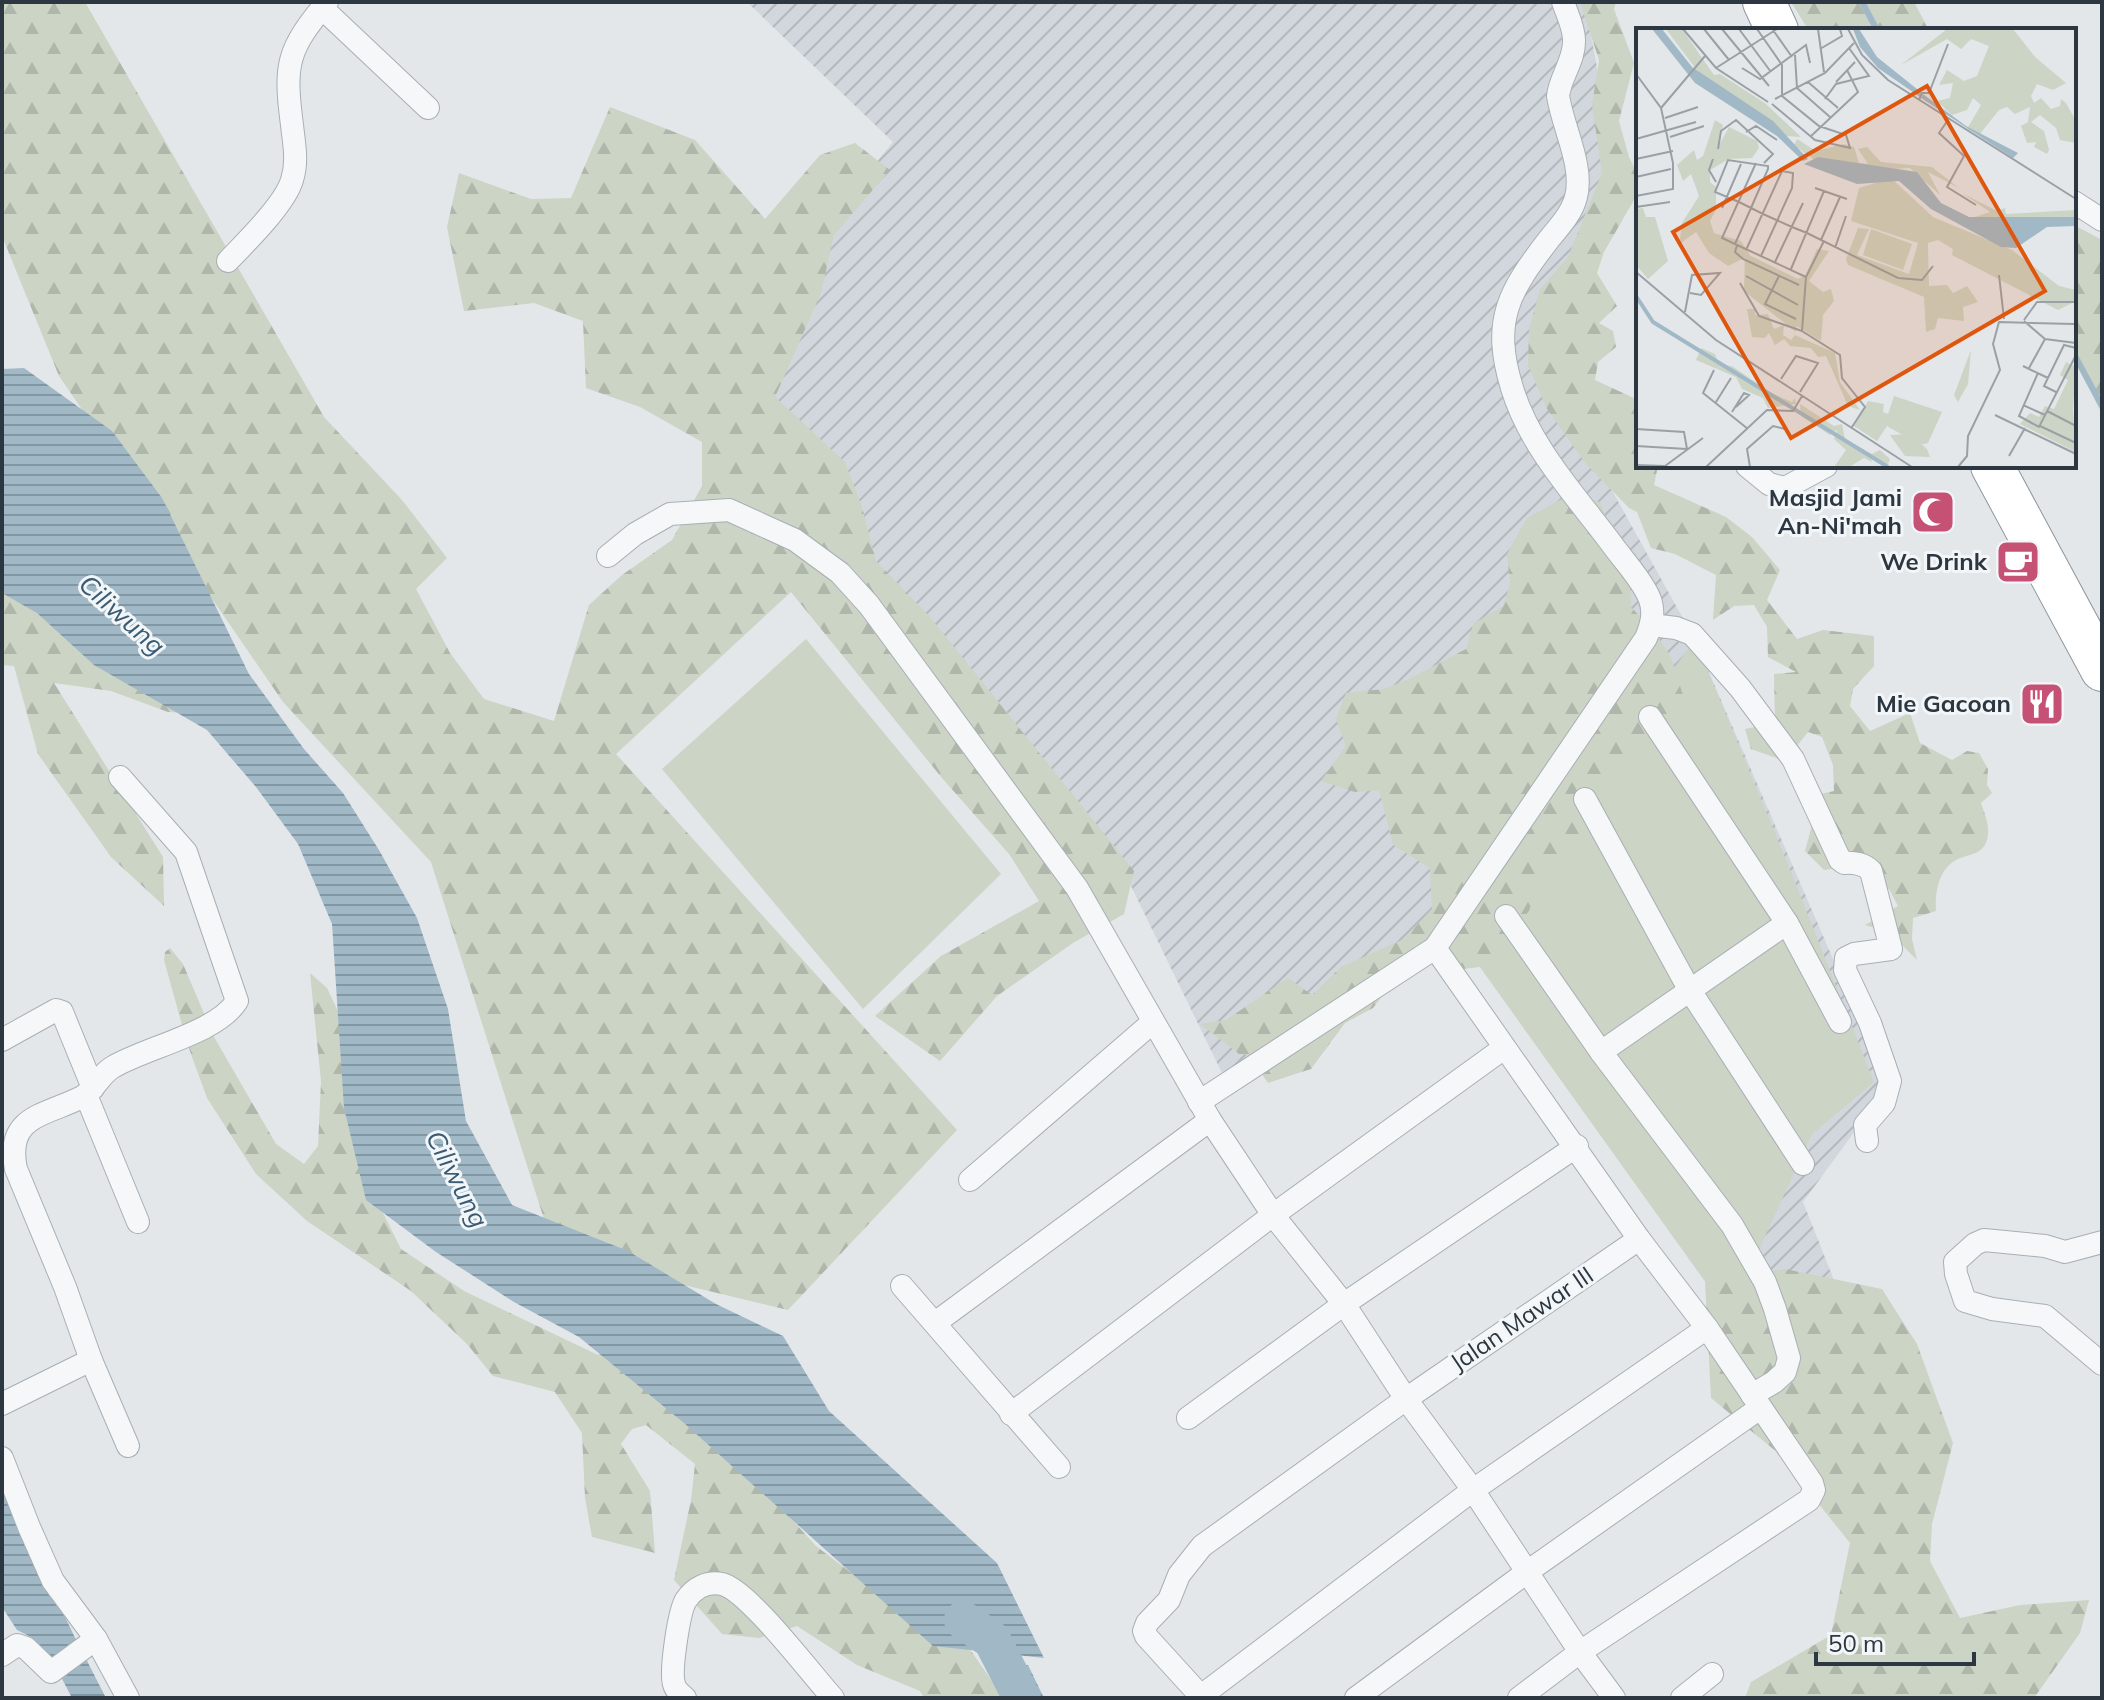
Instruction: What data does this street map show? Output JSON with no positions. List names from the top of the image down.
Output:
{
  "streets": {
    "street": ["Jalan Mawar III"]
  },
  "water": ["Ciliwung"],
  "places": {
    "mosque": ["Masjid Jami An-Ni'mah"],
    "cafe": ["We Drink"],
    "restaurant": ["Mie Gacoan"]
  },
  "scale_bar": "50 m"
}
